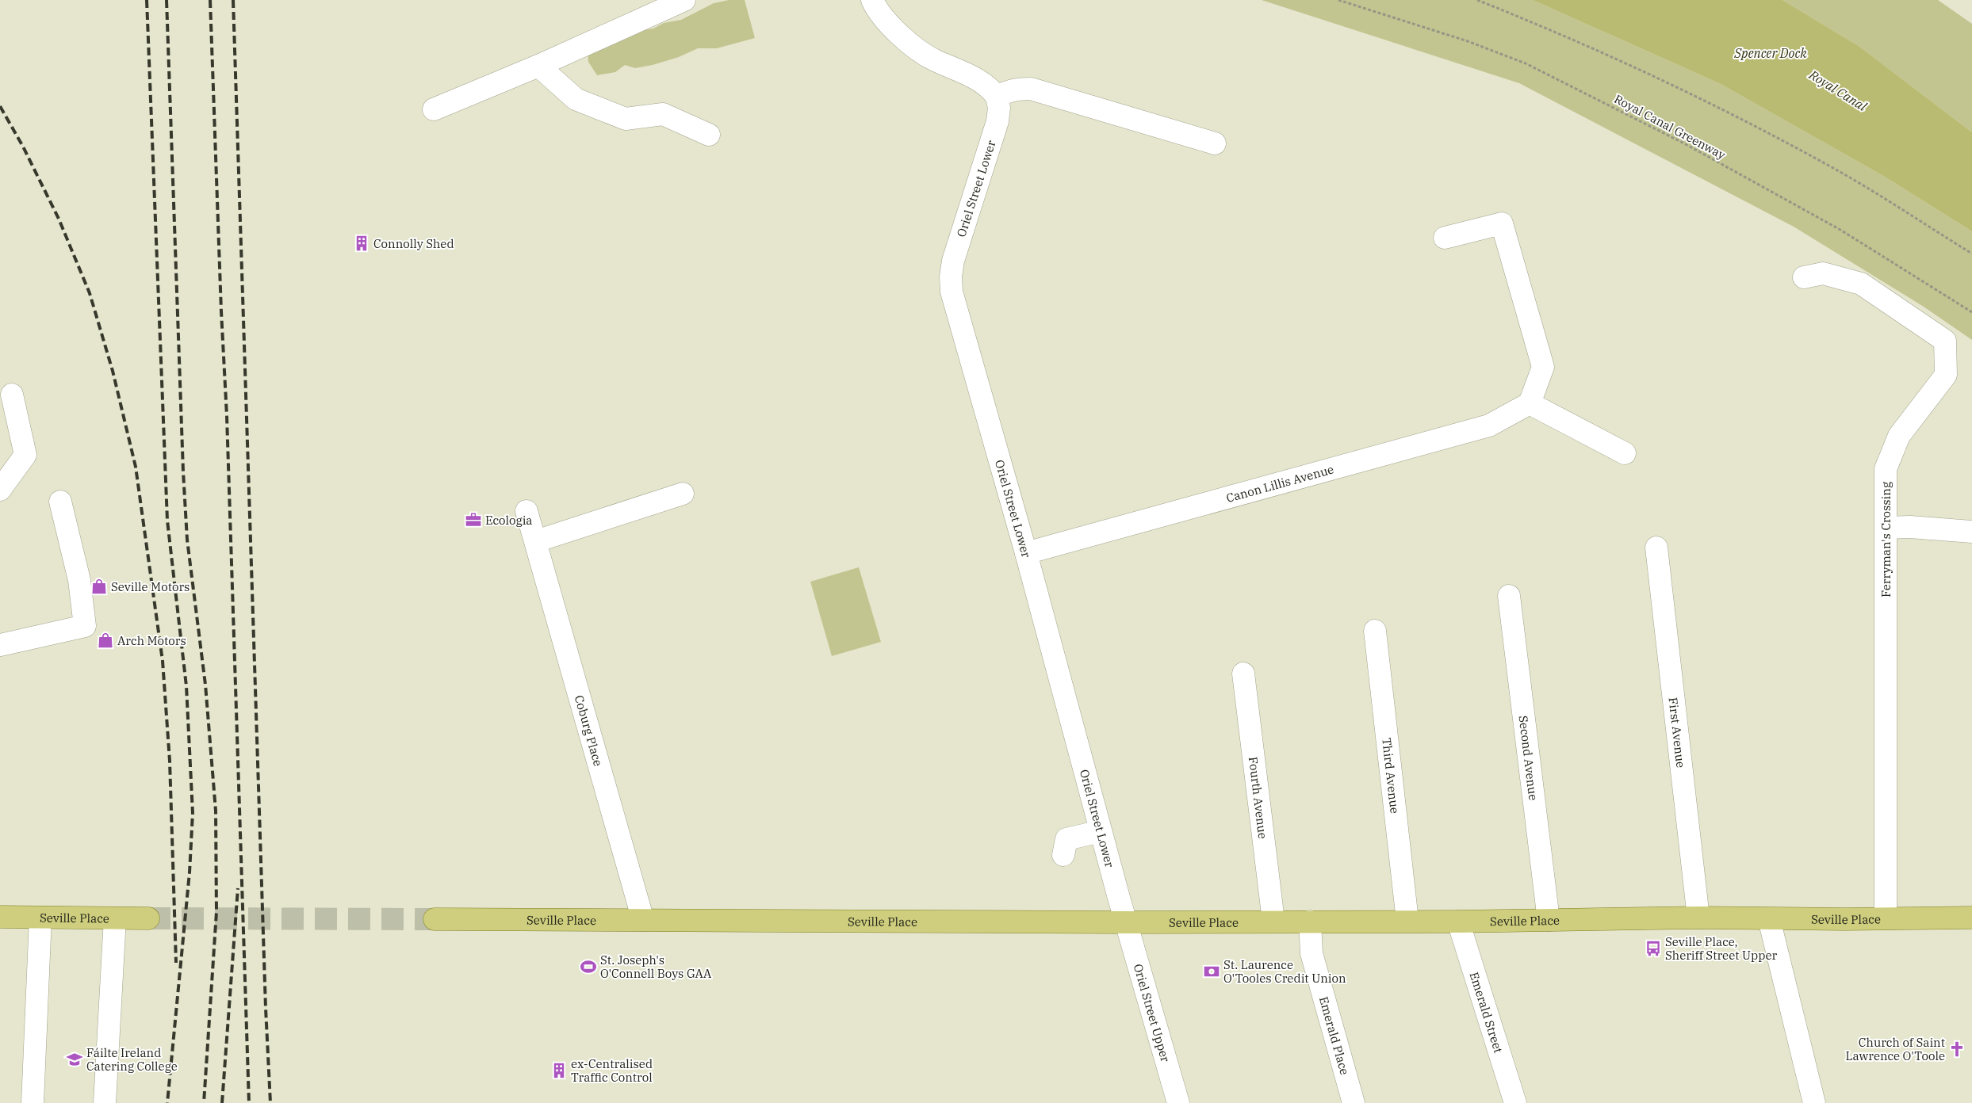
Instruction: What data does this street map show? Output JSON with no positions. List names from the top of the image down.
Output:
{
  "streets": {
    "main road": ["Seville Place"],
    "street": [
      "Oriel Street Lower",
      "Canon Lillis Avenue",
      "Ferryman's Crossing",
      "Coburg Place",
      "First Avenue",
      "Second Avenue",
      "Third Avenue",
      "Fourth Avenue",
      "Emerald Street",
      "Oriel Street Upper",
      "Emerald Place"
    ],
    "path": ["Royal Canal Greenway"]
  },
  "crossings": [
    ["Oriel Street Lower", "Canon Lillis Avenue"],
    ["Oriel Street Lower", "Seville Place"],
    ["Oriel Street Lower", "Oriel Street Upper"],
    ["Ferryman's Crossing", "Seville Place"],
    ["Coburg Place", "Seville Place"],
    ["First Avenue", "Seville Place"],
    ["Second Avenue", "Seville Place"],
    ["Third Avenue", "Seville Place"],
    ["Fourth Avenue", "Seville Place"],
    ["Seville Place", "Emerald Street"],
    ["Seville Place", "Oriel Street Upper"],
    ["Seville Place", "Emerald Place"]
  ],
  "water": ["Spencer Dock", "Royal Canal"],
  "places": {
    "building": ["Connolly Shed", "ex-Centralised Traffic Control"],
    "office": ["Ecologia"],
    "shop": ["Seville Motors", "Arch Motors"],
    "bus stop": ["Seville Place, Sheriff Street Upper"],
    "sports": ["St. Joseph's O'Connell Boys GAA"],
    "bank": ["St. Laurence O'Tooles Credit Union"],
    "church": ["Church of Saint Lawrence O'Toole"],
    "school or university": ["Fáilte Ireland Catering College"]
  }
}
